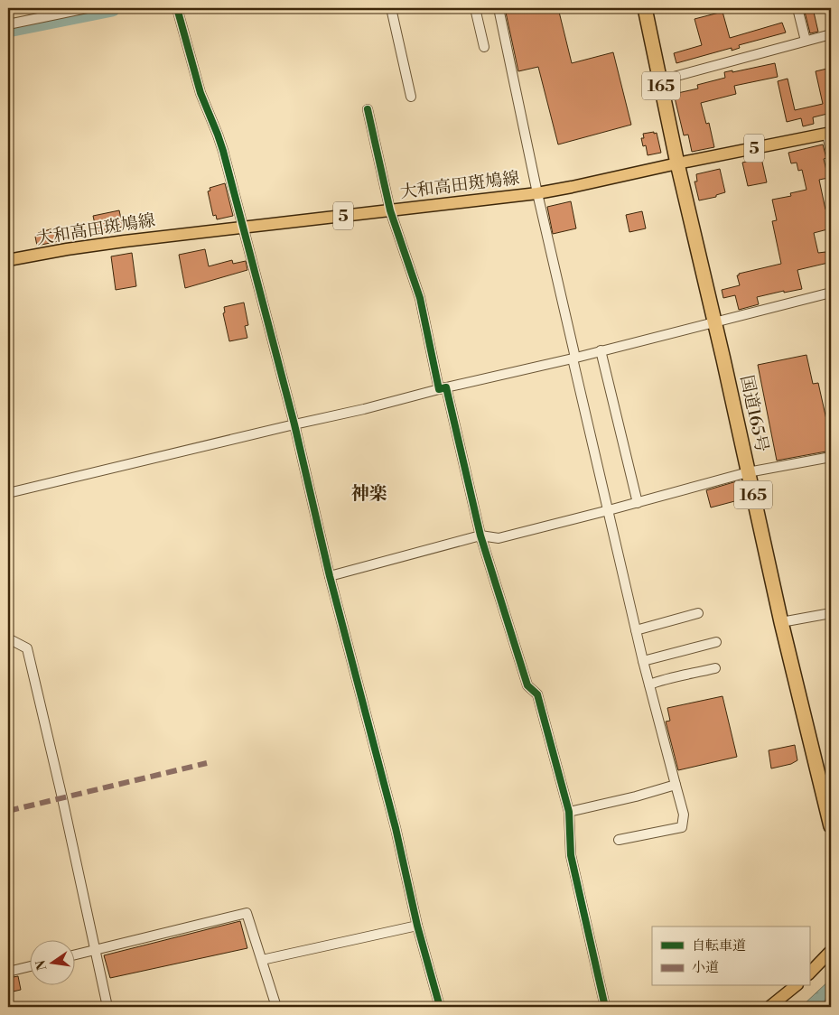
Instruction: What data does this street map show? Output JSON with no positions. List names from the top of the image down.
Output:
{
  "streets": {
    "highway": ["165", "国道165号"],
    "main road": ["5", "大和高田斑鳩線"]
  },
  "crossings": [
    ["大和高田斑鳩線", "国道165号"]
  ],
  "districts": ["神楽"],
  "legend": ["自転車道", "小道"],
  "north": "left"
}
